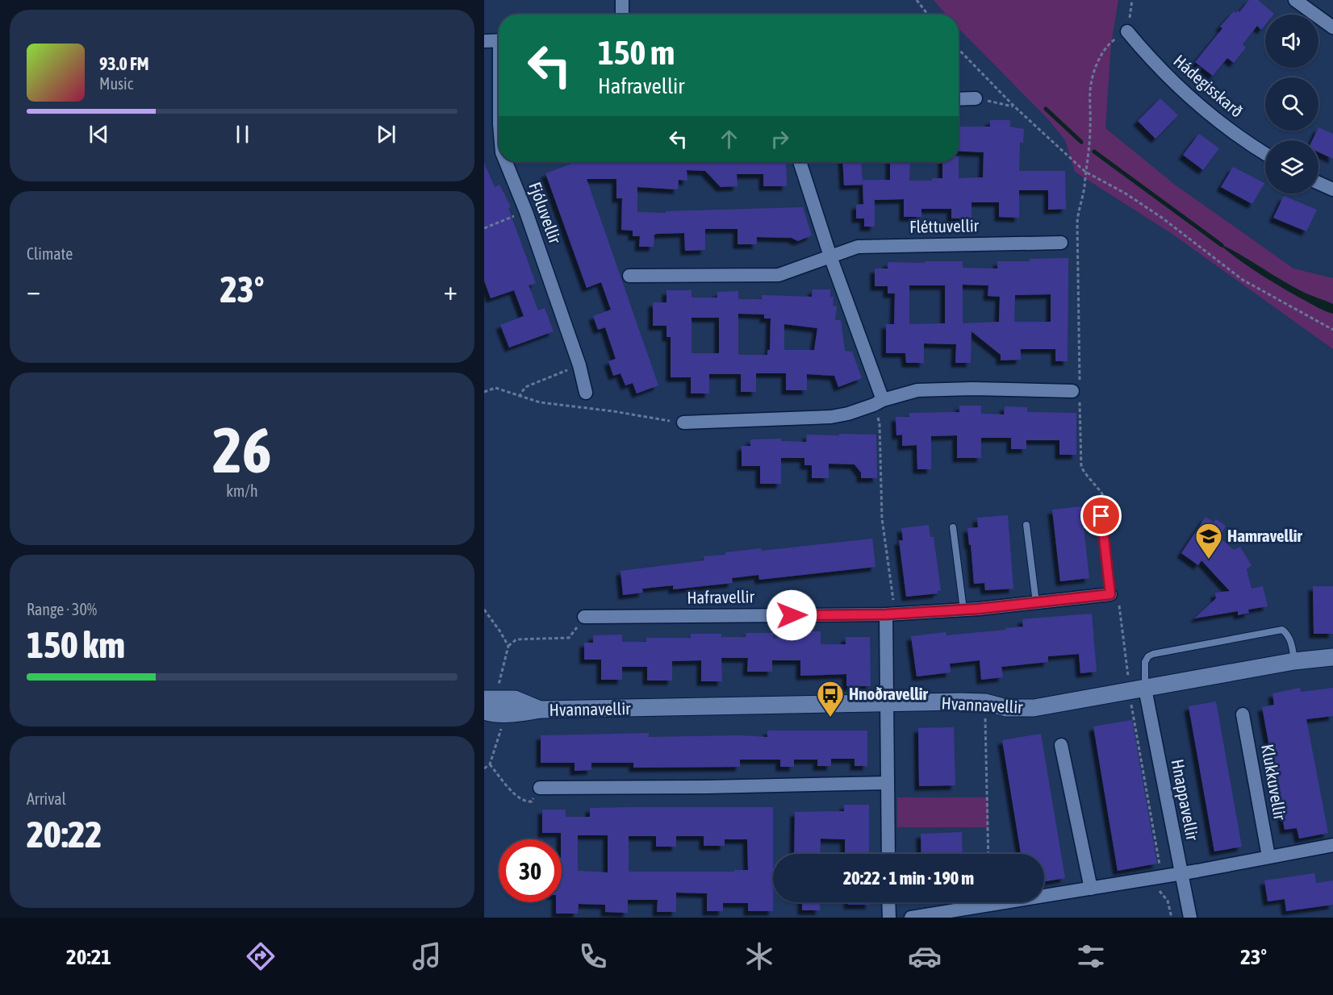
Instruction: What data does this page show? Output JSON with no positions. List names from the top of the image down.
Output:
{
  "streets": {
    "street": [
      "Hádegisskarð",
      "Fjóluvellir",
      "Fléttuvellir",
      "Hafravellir",
      "Hvannavellir",
      "Klukkuvellir",
      "Hnappavellir"
    ]
  },
  "crossings": [
    ["Hvannavellir", "Hnappavellir"]
  ],
  "places": {
    "school or university": ["Hamravellir"],
    "bus stop": ["Hnoðravellir"]
  },
  "page": {
    "turn": ["150 m", "Hafravellir"],
    "song": ["93.0 FM", "Music"],
    "tile": [
      "Climate",
      ["26", "km/h"],
      ["Range · 30%", "150 km"],
      ["Arrival", "20:22"]
    ],
    "heat": ["−", "23°", "+"],
    "limit": "30",
    "trip": "20:22 · 1 min · 190 m",
    "tabs": ["20:21", "23°"]
  }
}
